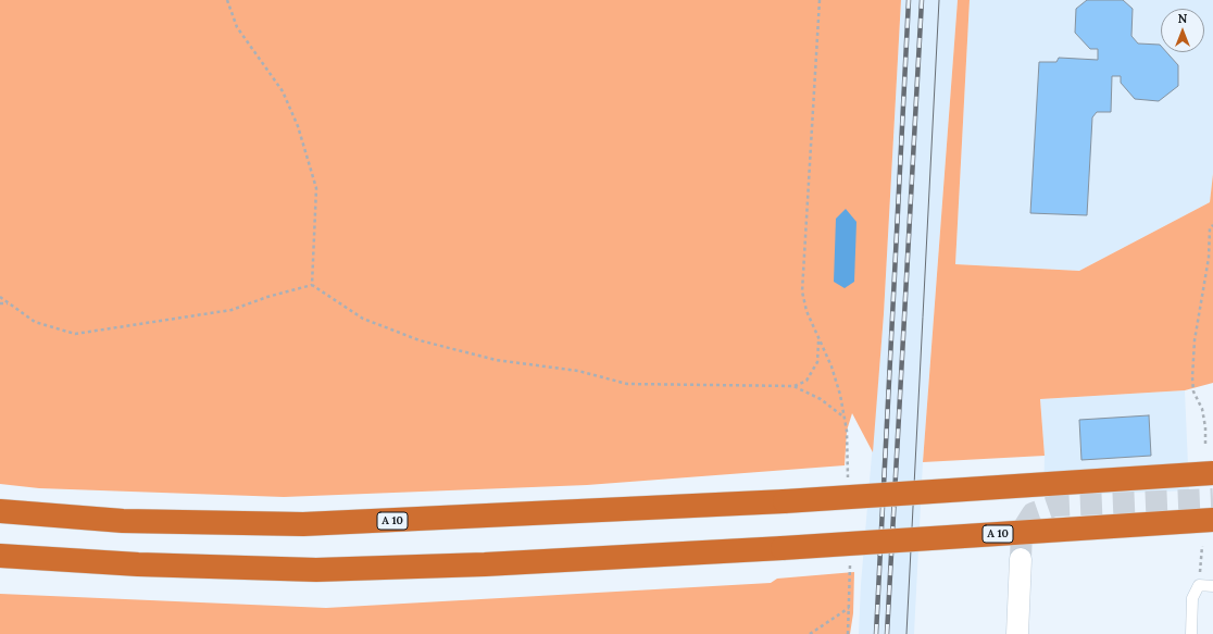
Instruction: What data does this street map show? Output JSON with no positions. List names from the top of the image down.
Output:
{
  "streets": {
    "highway": ["A 10"]
  },
  "north": "top"
}
